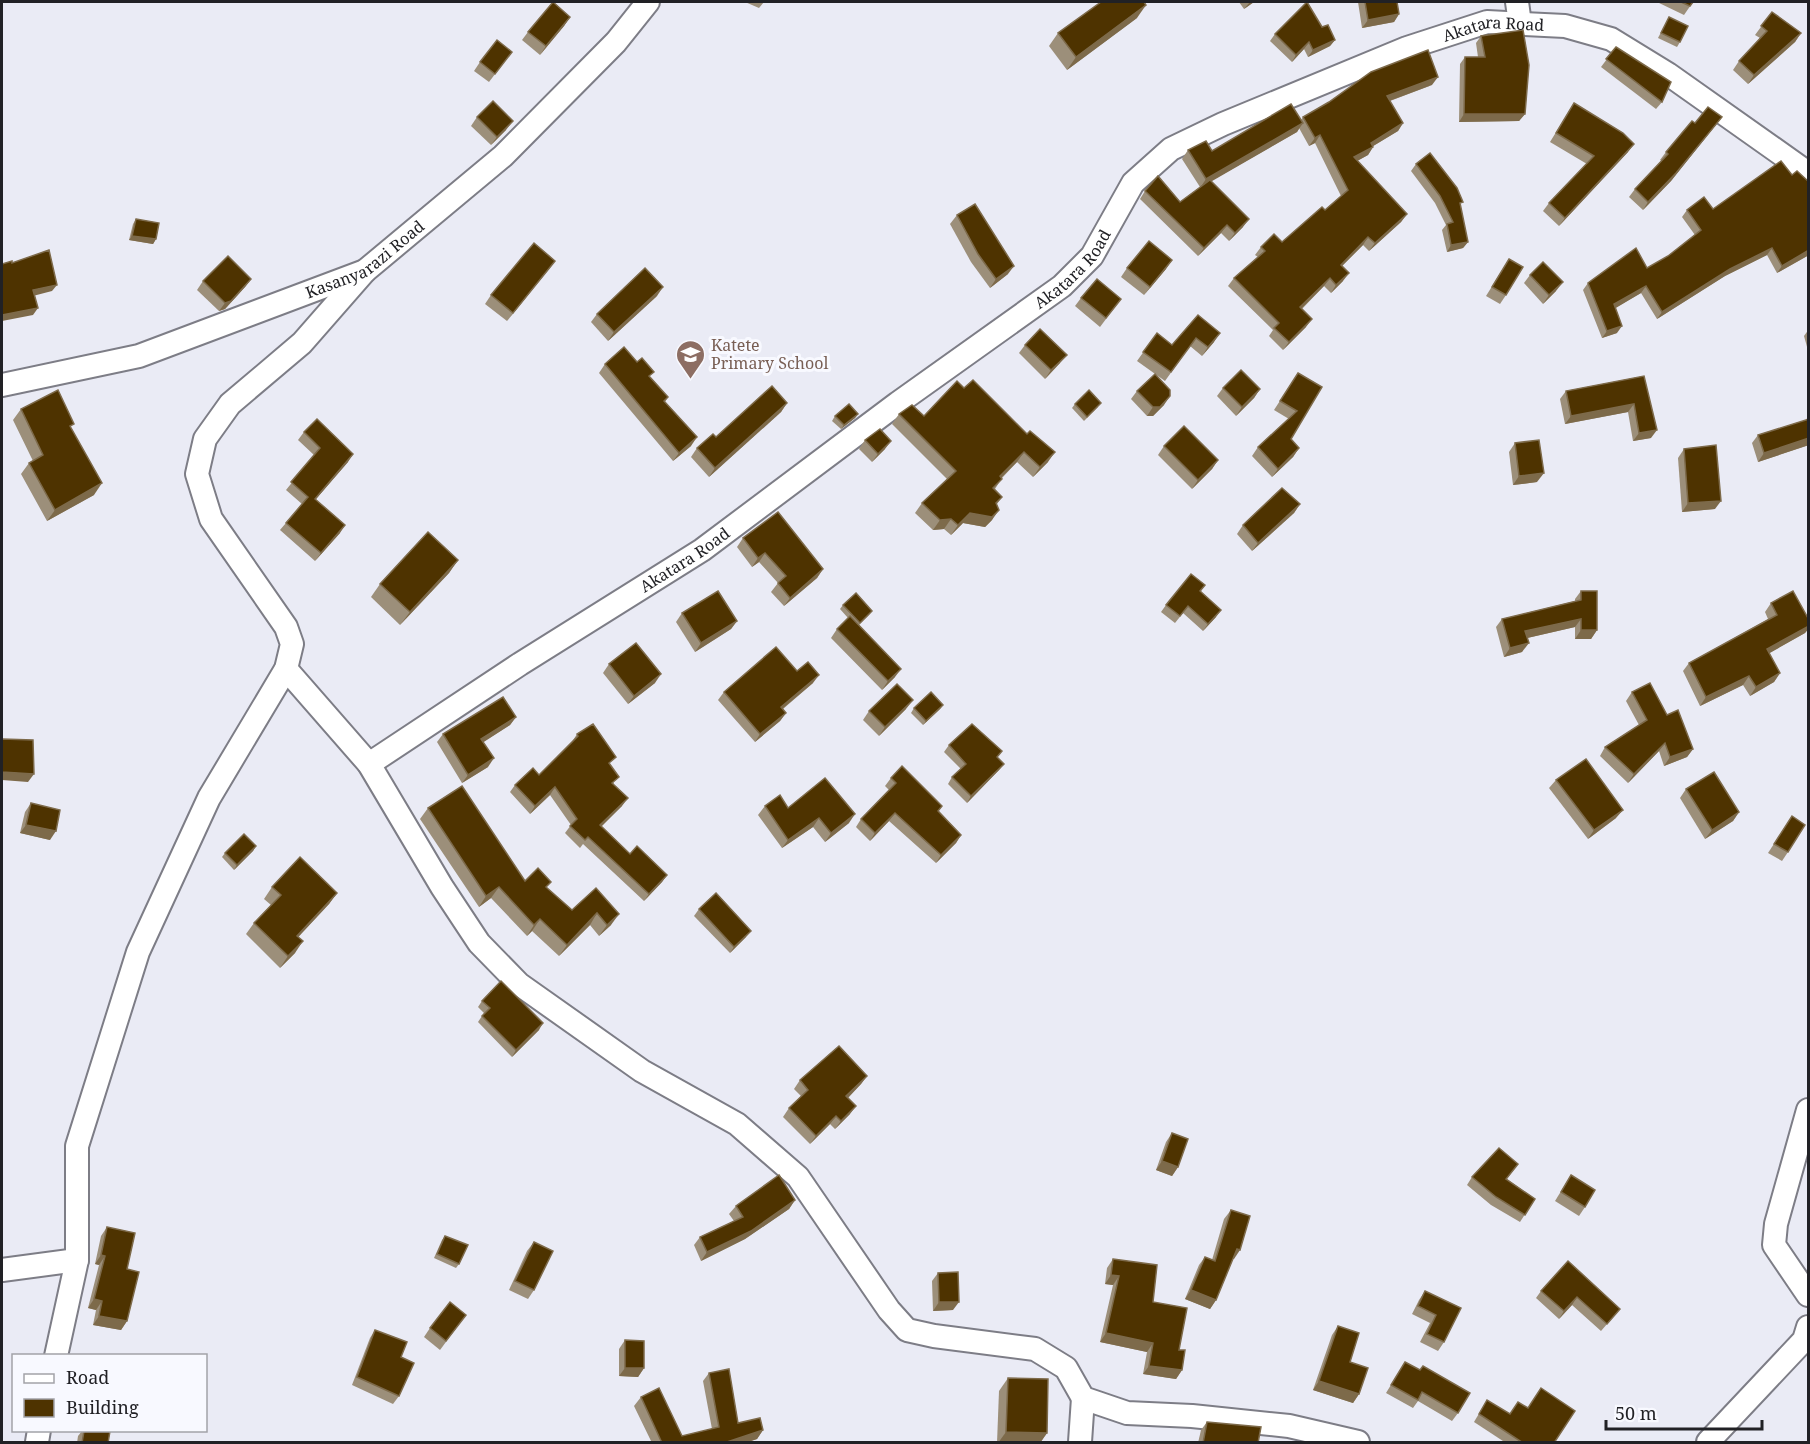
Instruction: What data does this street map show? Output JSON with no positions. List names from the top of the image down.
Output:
{
  "streets": {
    "street": ["Akatara Road", "Kasanyarazi Road"]
  },
  "places": {
    "school or university": ["Katete Primary School"]
  },
  "legend": ["Road", "Building"],
  "scale_bar": "50 m"
}
